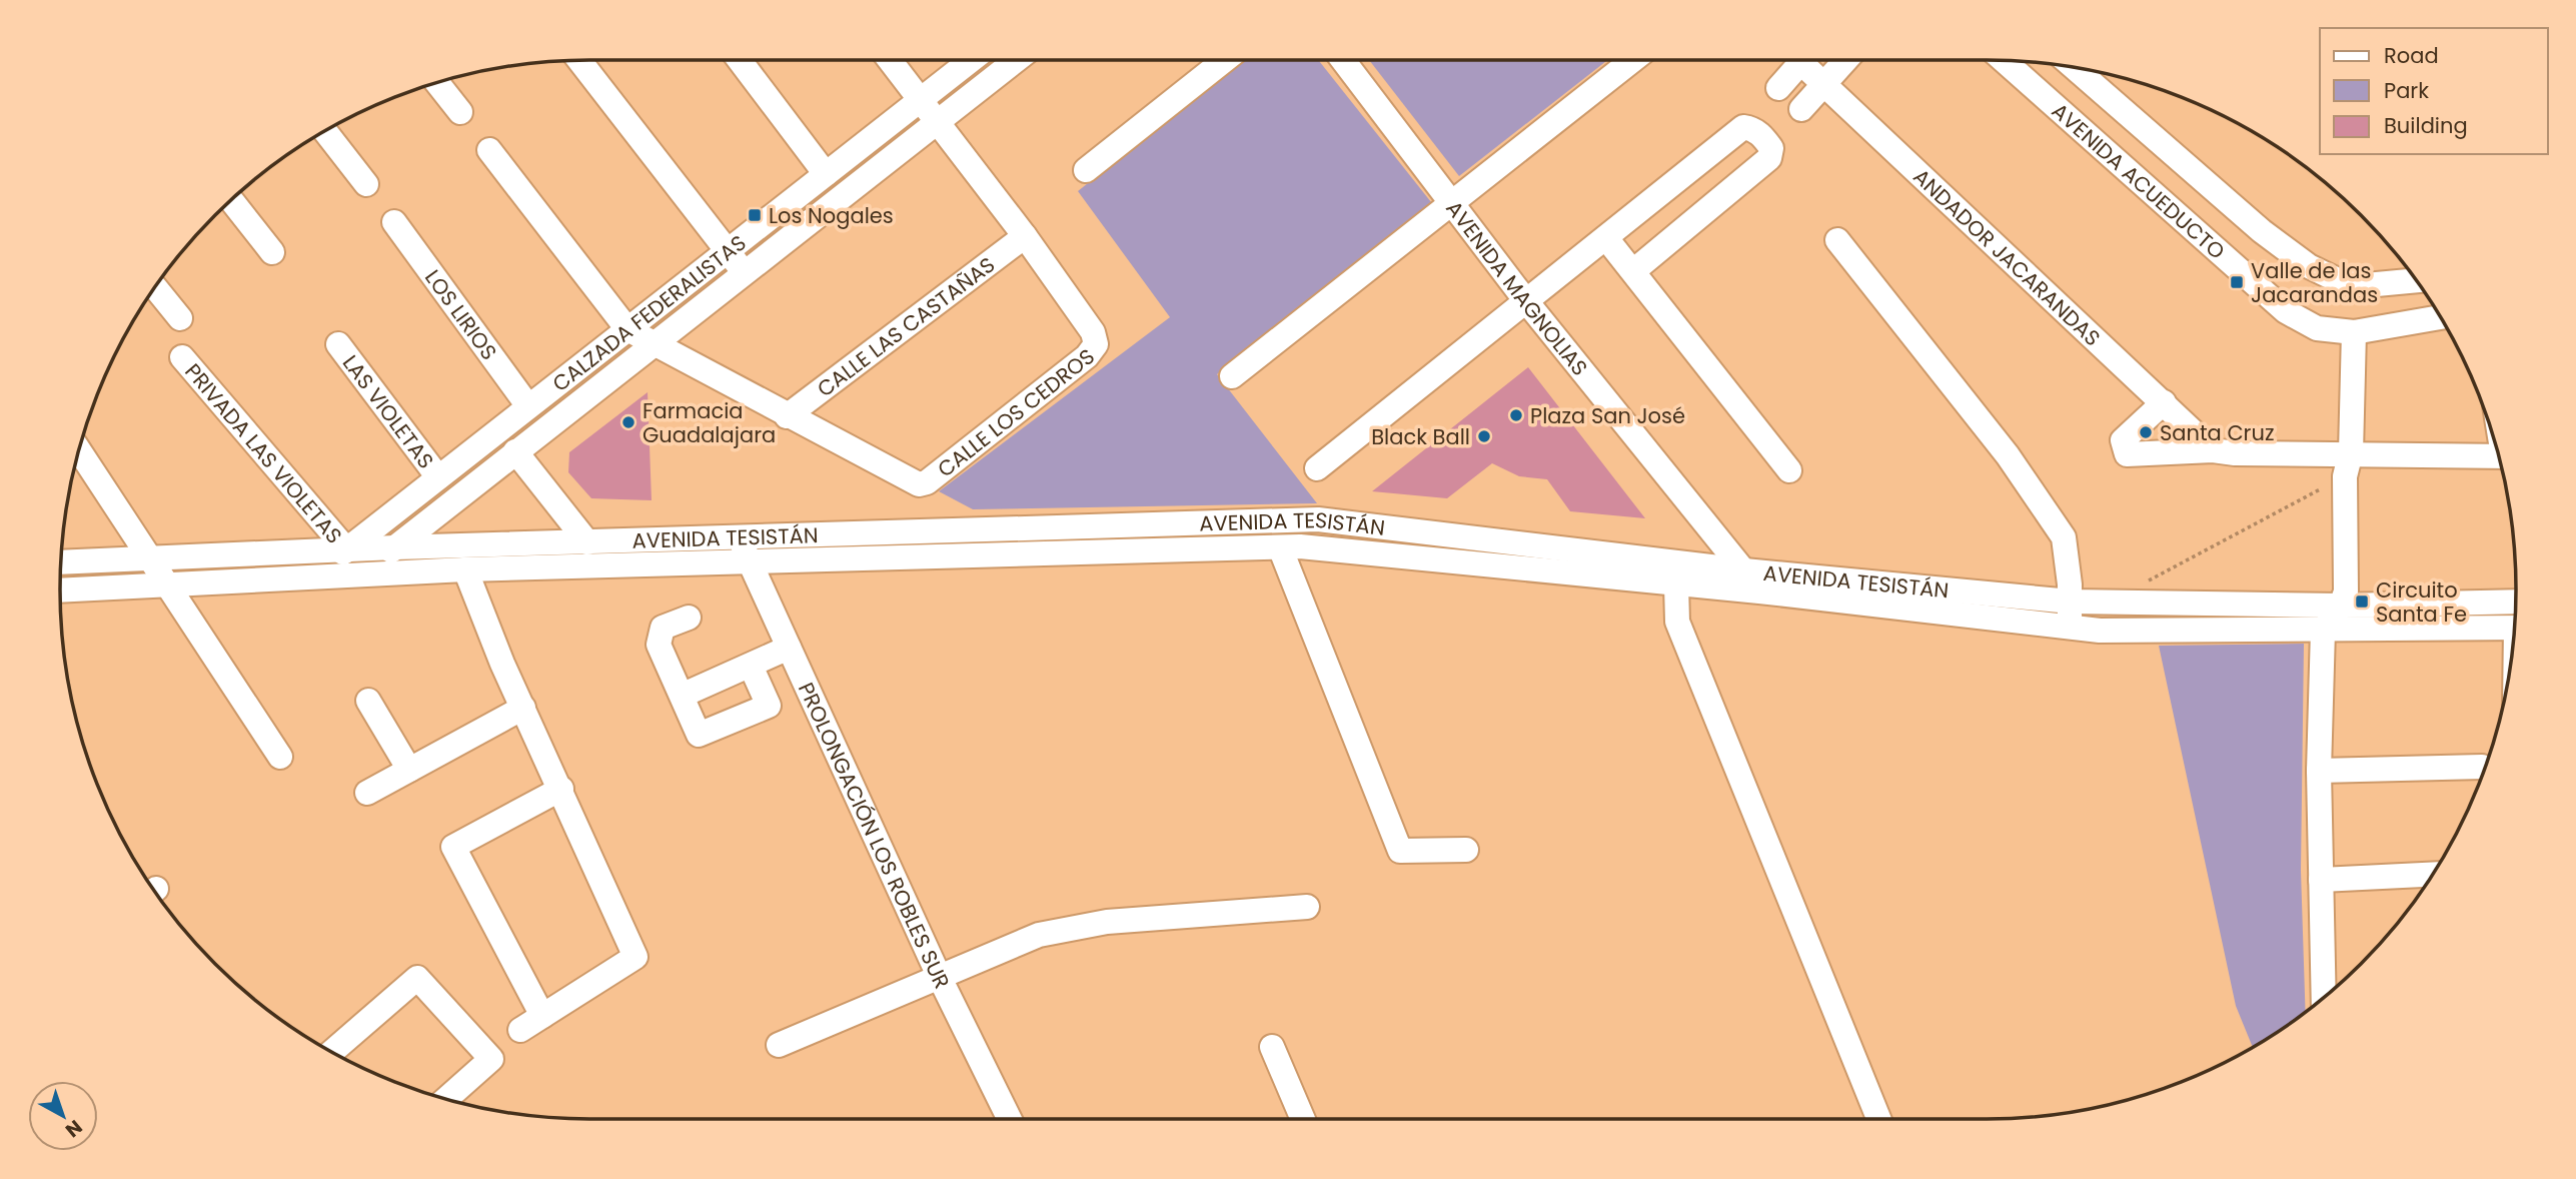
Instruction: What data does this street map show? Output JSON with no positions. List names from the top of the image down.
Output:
{
  "streets": {
    "street": [
      "AVENIDA ACUEDUCTO",
      "ANDADOR JACARANDAS",
      "AVENIDA MAGNOLIAS",
      "CALZADA FEDERALISTAS",
      "LOS LIRIOS",
      "CALLE LAS CASTAÑAS",
      "LAS VIOLETAS",
      "CALLE LOS CEDROS",
      "PRIVADA LAS VIOLETAS",
      "AVENIDA TESISTÁN",
      "PROLONGACIÓN LOS ROBLES SUR"
    ]
  },
  "crossings": [
    ["AVENIDA MAGNOLIAS", "AVENIDA TESISTÁN"],
    ["CALZADA FEDERALISTAS", "LOS LIRIOS"],
    ["CALZADA FEDERALISTAS", "LAS VIOLETAS"],
    ["CALZADA FEDERALISTAS", "CALLE LOS CEDROS"],
    ["CALZADA FEDERALISTAS", "PRIVADA LAS VIOLETAS"],
    ["CALZADA FEDERALISTAS", "AVENIDA TESISTÁN"],
    ["CALLE LAS CASTAÑAS", "CALLE LOS CEDROS"],
    ["PRIVADA LAS VIOLETAS", "AVENIDA TESISTÁN"],
    ["AVENIDA TESISTÁN", "PROLONGACIÓN LOS ROBLES SUR"]
  ],
  "places": {
    "transit": ["Los Nogales", "Valle de las Jacarandas", "Circuito Santa Fe"],
    "other": [
      "Plaza San José",
      "Farmacia Guadalajara",
      "Santa Cruz",
      "Black Ball"
    ]
  },
  "legend": ["Road", "Park", "Building"],
  "north": "bottom right"
}
